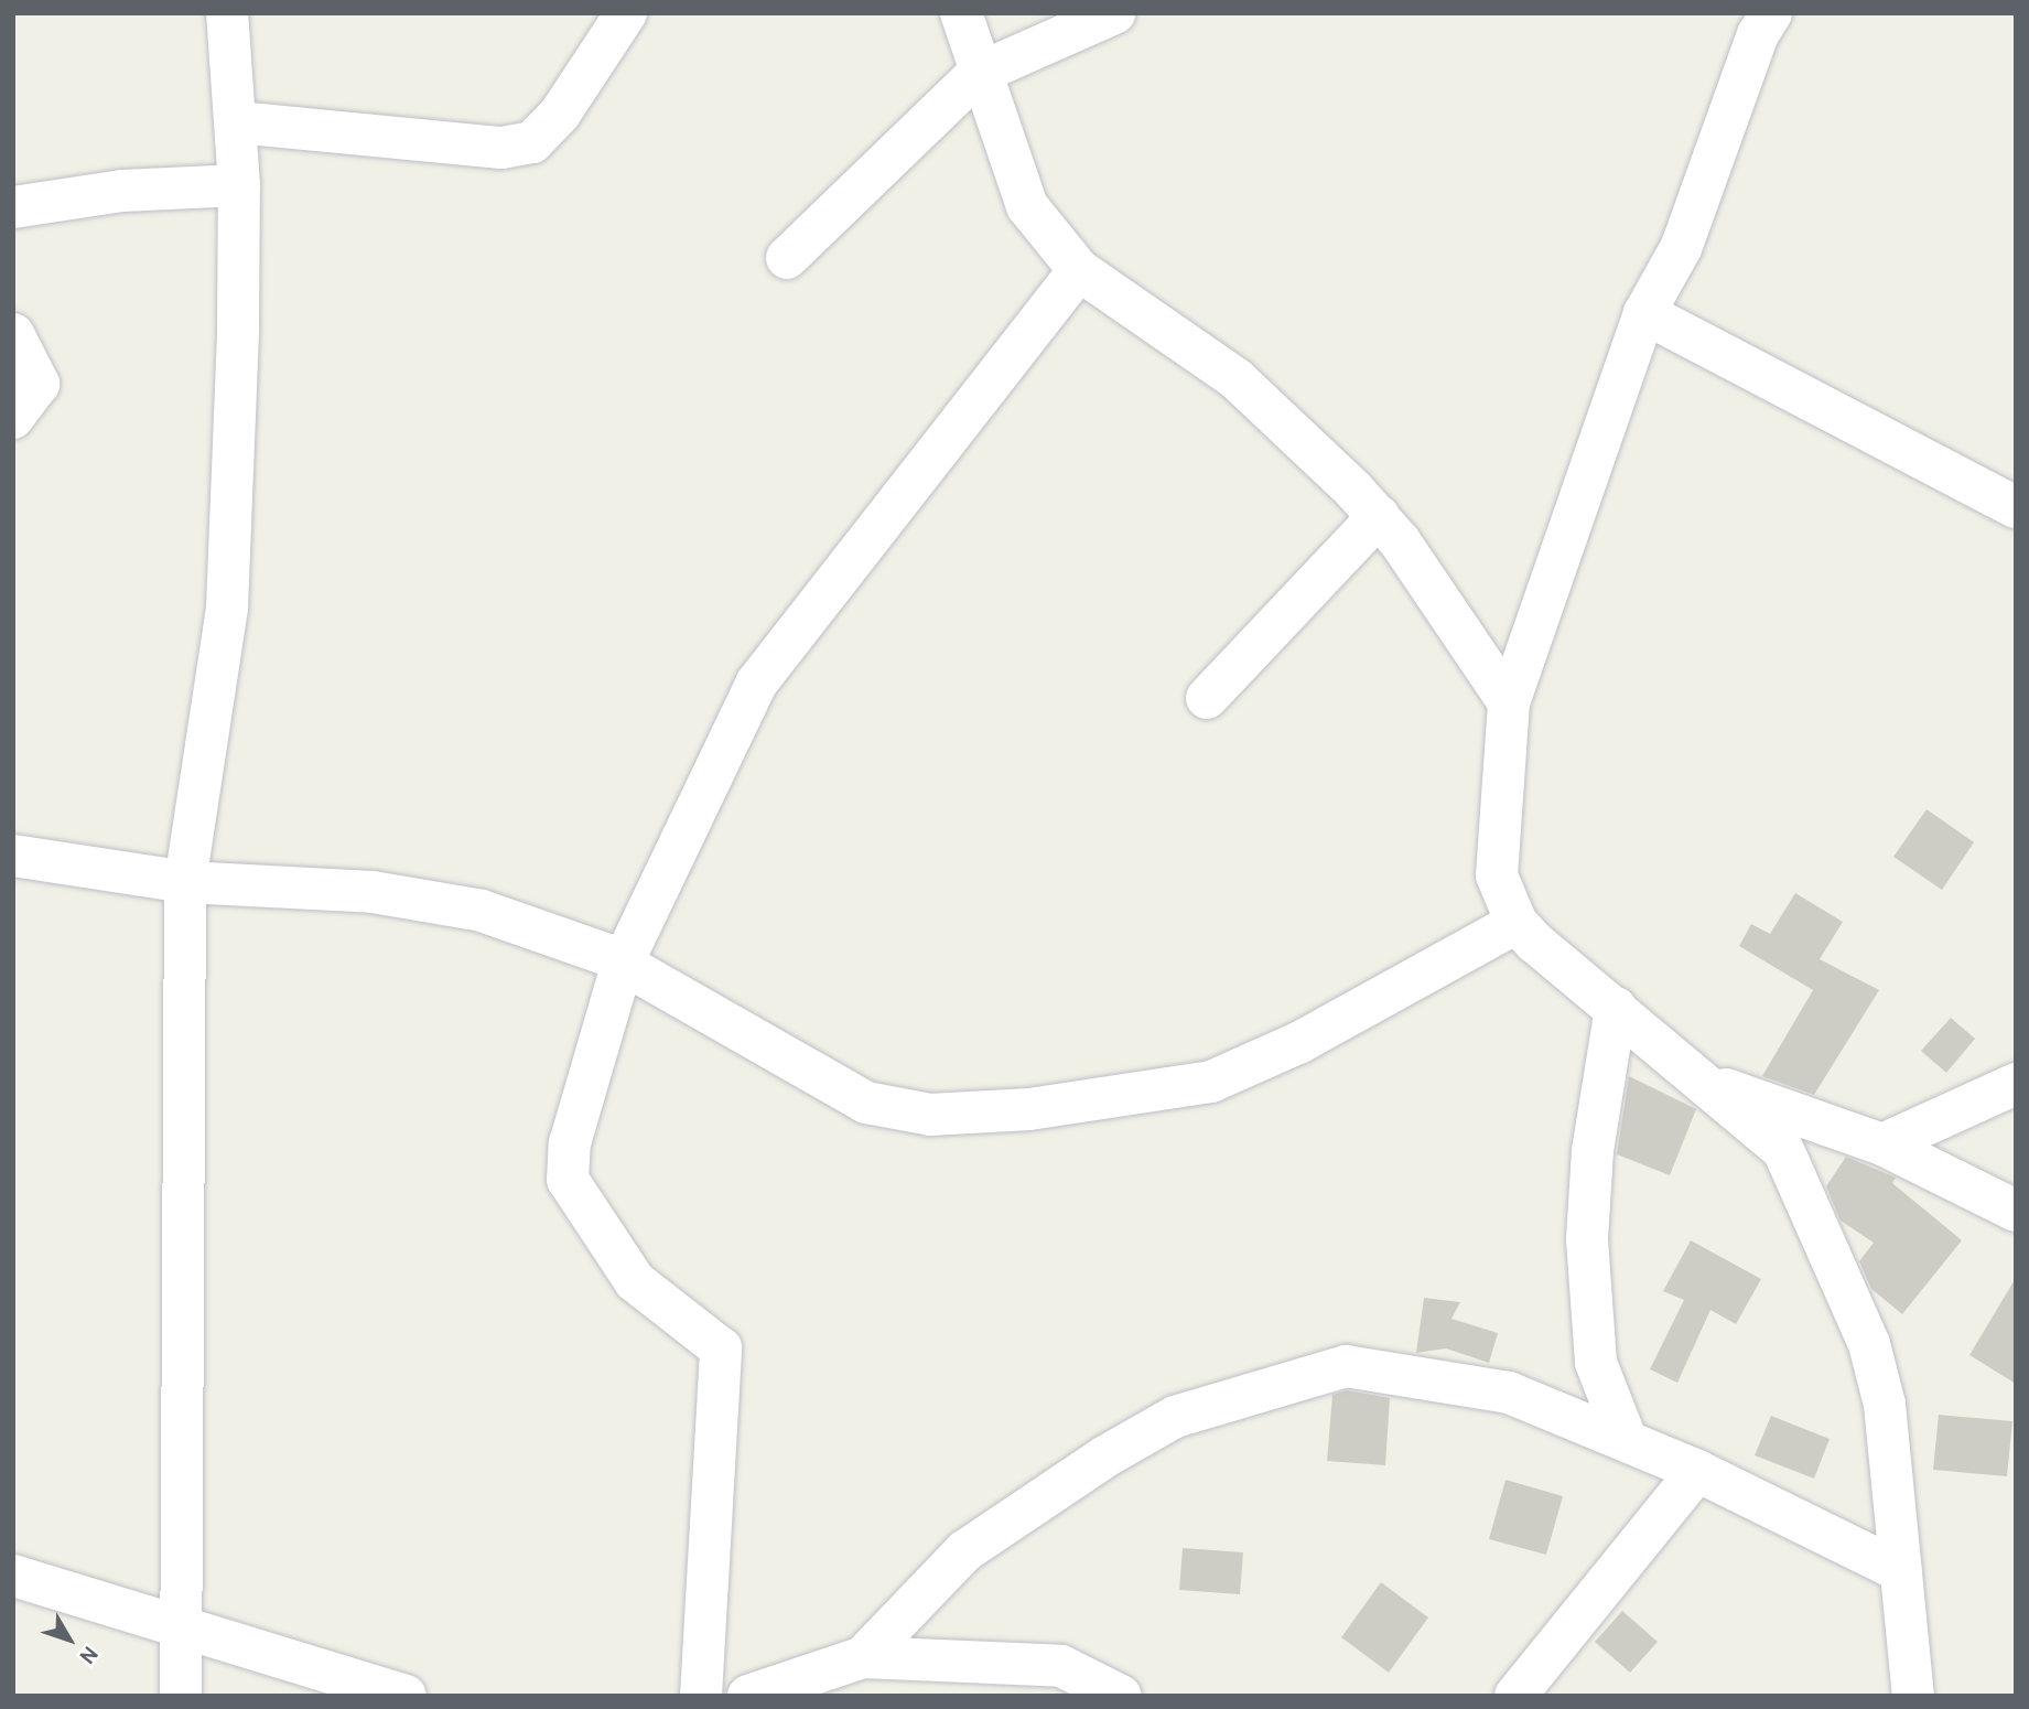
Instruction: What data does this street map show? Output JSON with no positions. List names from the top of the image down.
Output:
{
  "north": "bottom right"
}
